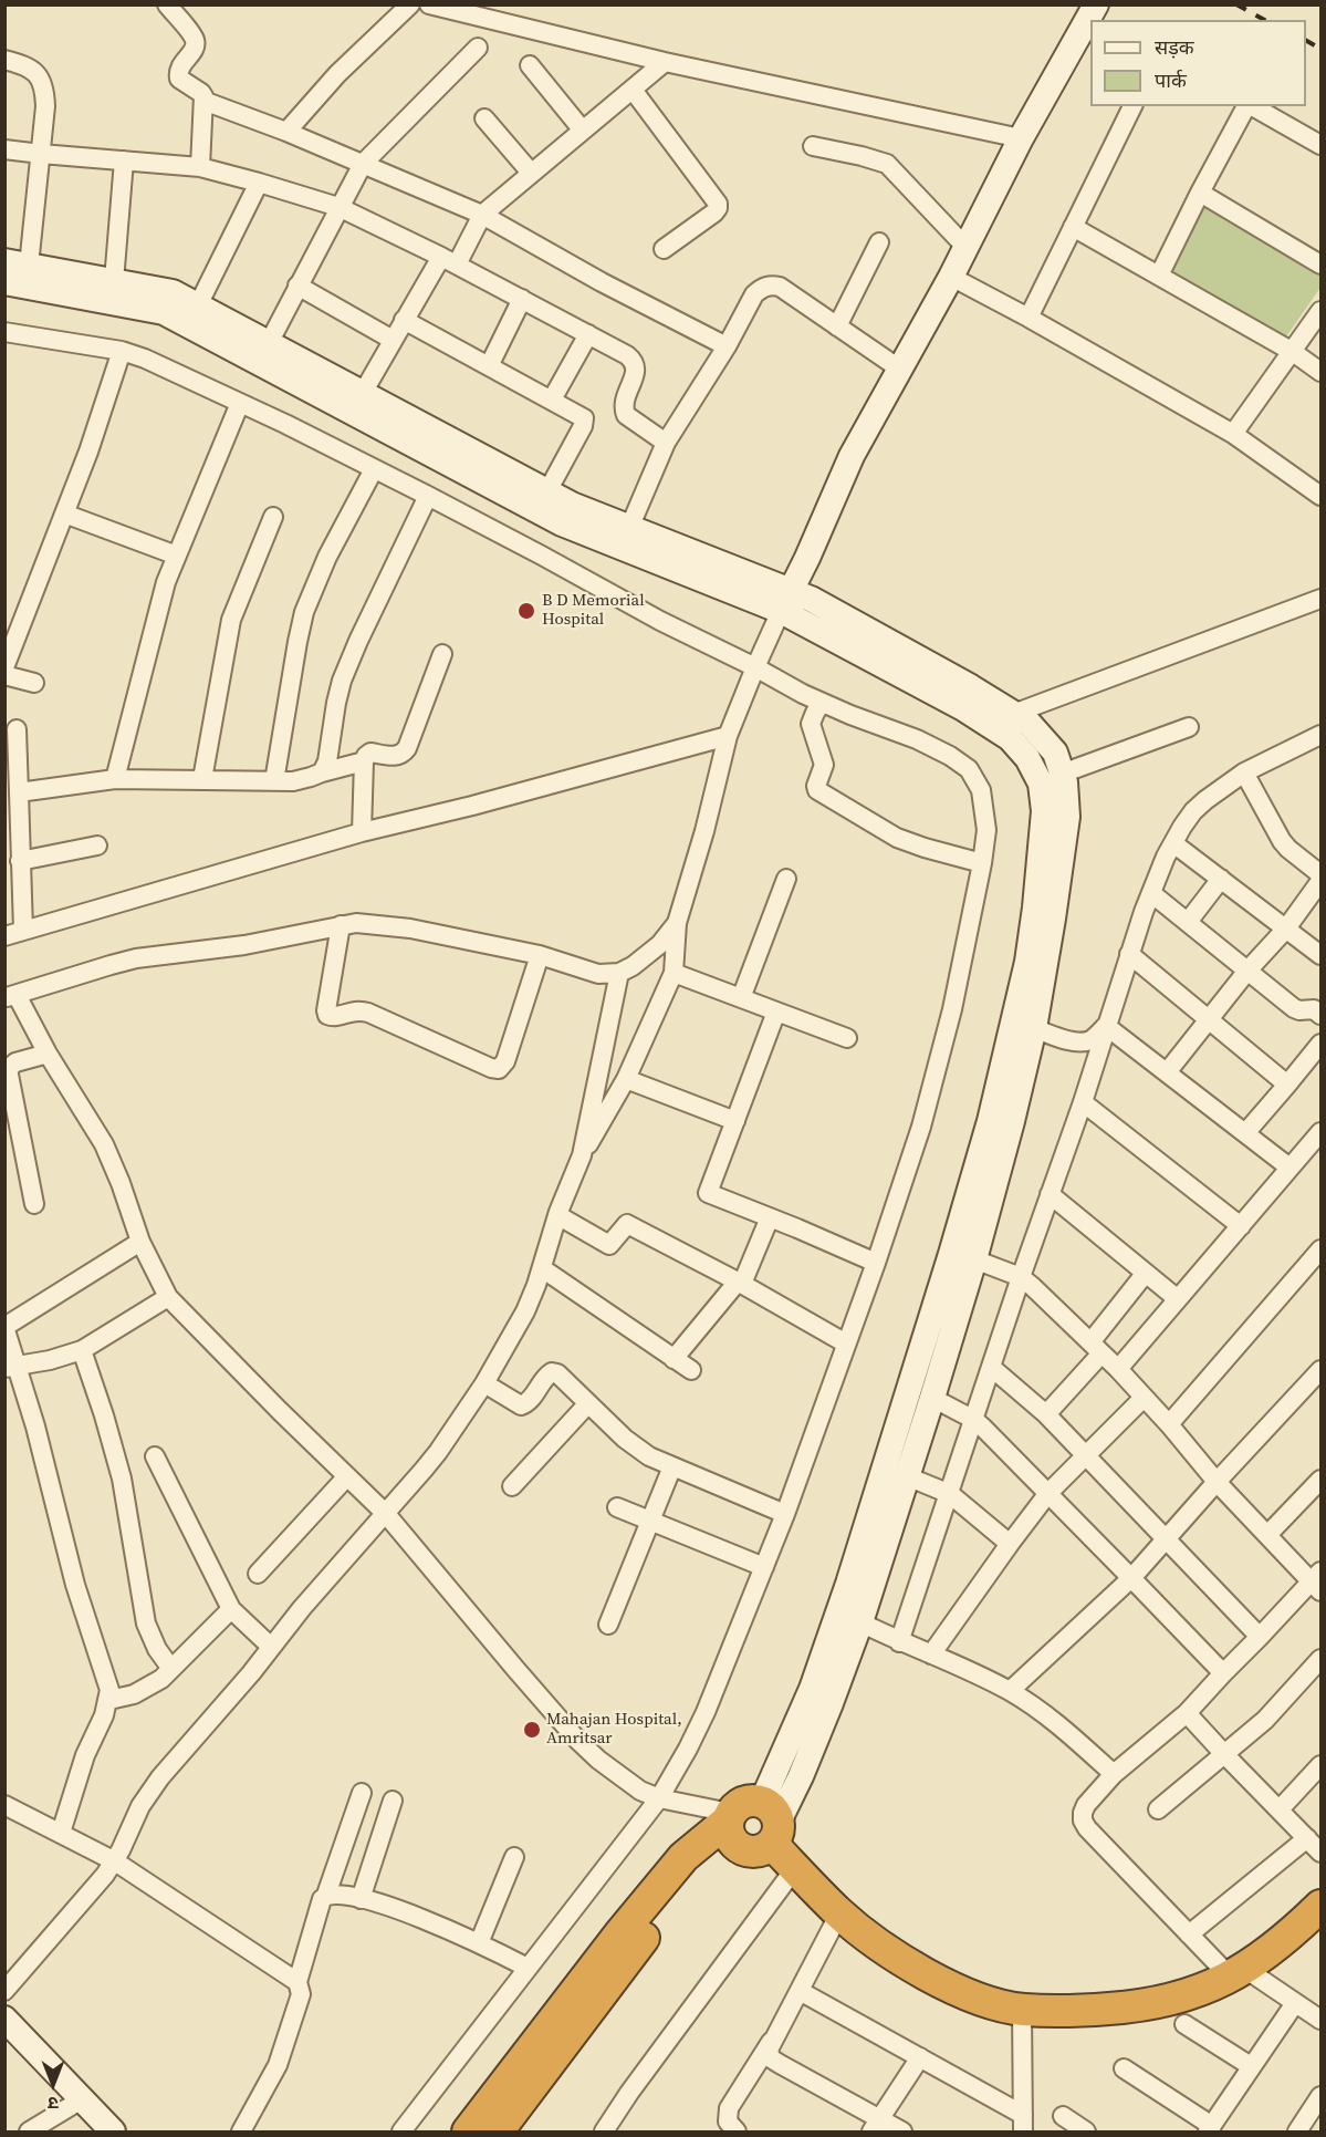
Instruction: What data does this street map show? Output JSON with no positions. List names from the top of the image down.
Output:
{
  "places": ["B D Memorial Hospital", "Mahajan Hospital, Amritsar"],
  "legend": ["सड़क", "पार्क"],
  "north": "bottom"
}
